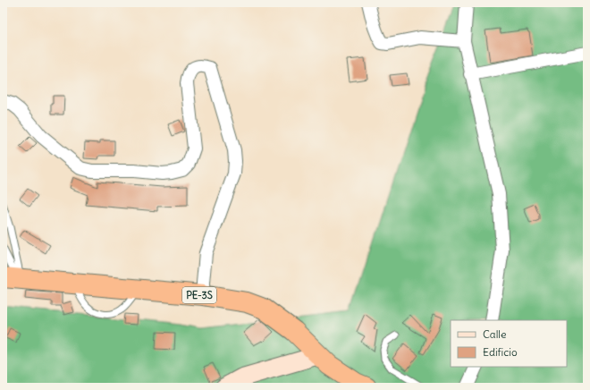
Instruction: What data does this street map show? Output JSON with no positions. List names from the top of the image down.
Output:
{
  "streets": {
    "highway": ["PE-3S"]
  },
  "legend": ["Calle", "Edificio"]
}
